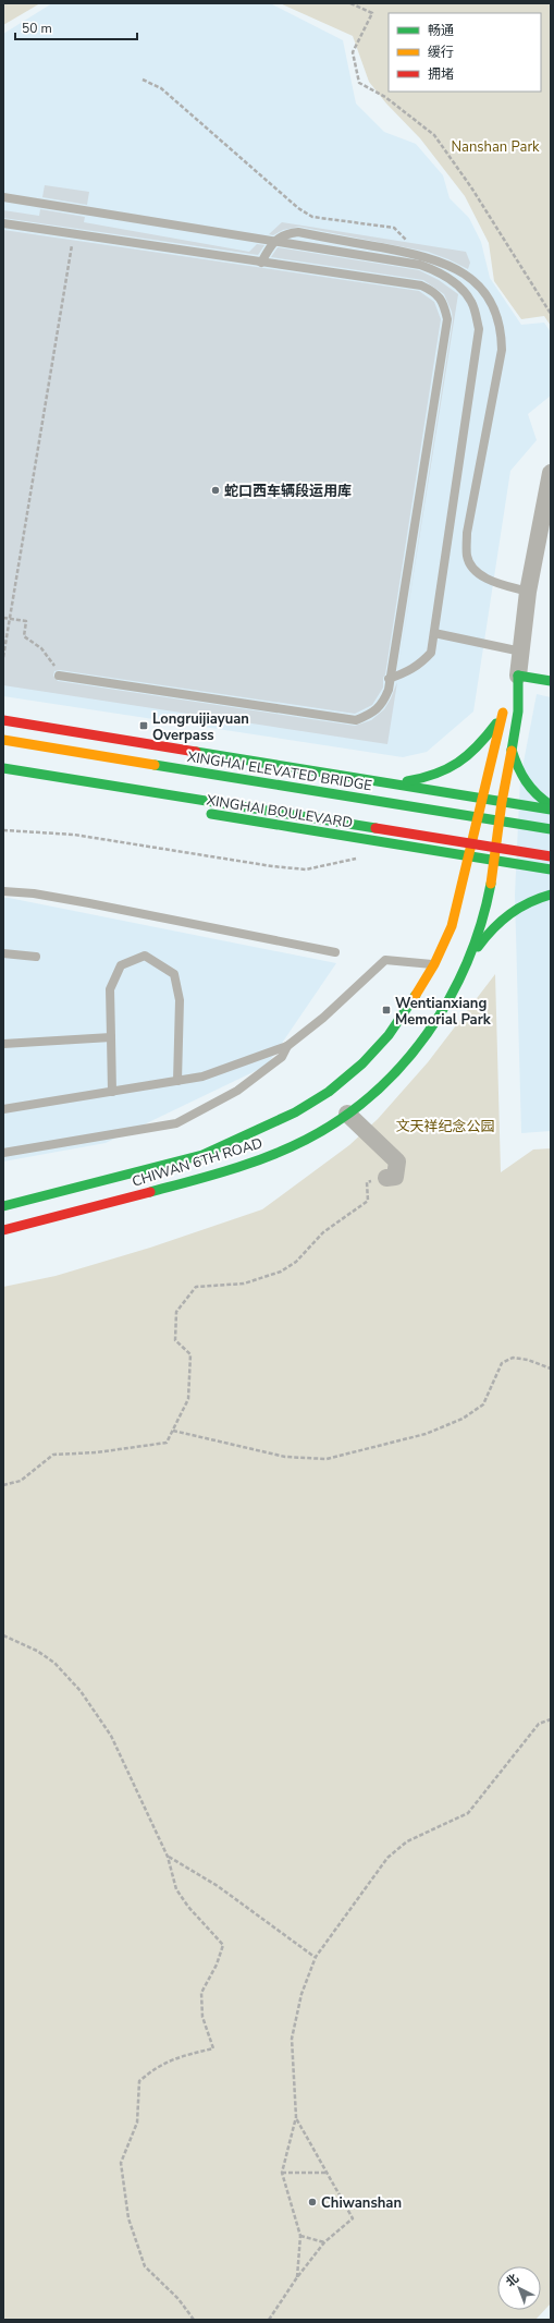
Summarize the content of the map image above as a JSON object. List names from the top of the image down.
{
  "streets": {
    "street": ["XINGHAI ELEVATED BRIDGE", "XINGHAI BOULEVARD", "CHIWAN 6TH ROAD"]
  },
  "crossings": [
    ["XINGHAI BOULEVARD", "CHIWAN 6TH ROAD"]
  ],
  "parks": ["Nanshan Park", "文天祥纪念公园"],
  "places": {
    "other": ["蛇口西车辆段运用库", "Chiwanshan"],
    "transit": ["Longruijiayuan Overpass", "Wentianxiang Memorial Park"]
  },
  "legend": ["畅通", "缓行", "拥堵"],
  "scale_bar": "50 m",
  "north": "top left"
}
